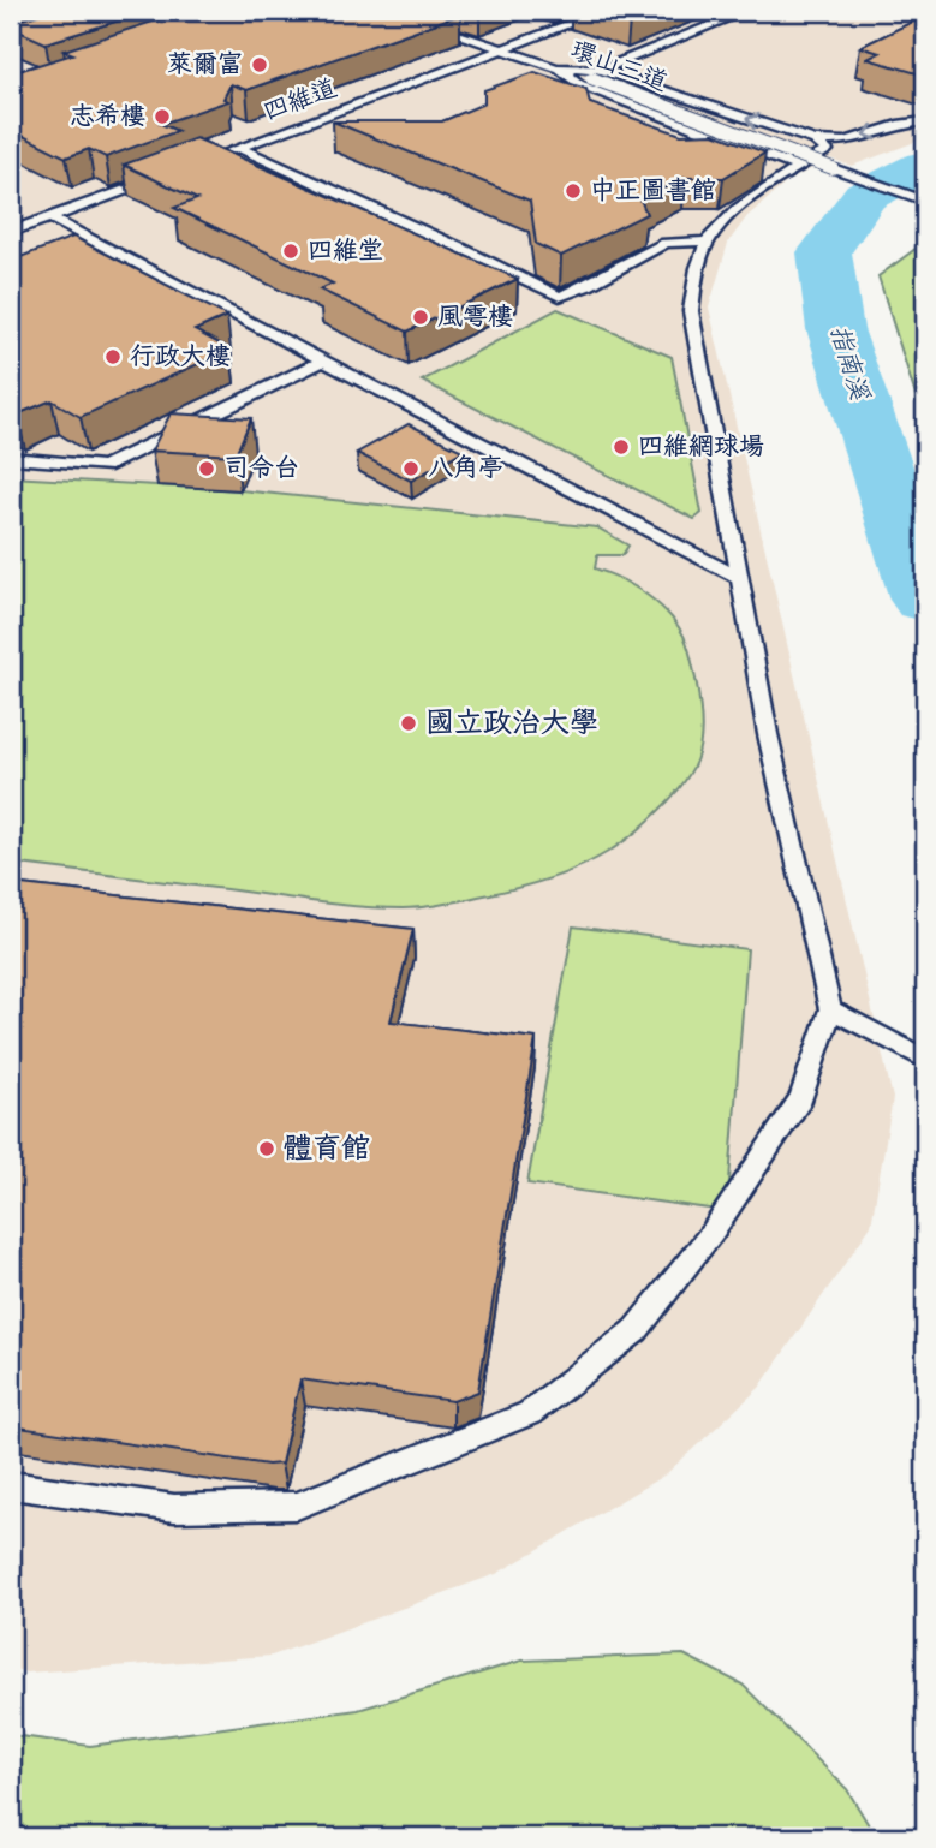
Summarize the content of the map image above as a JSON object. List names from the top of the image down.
{
  "streets": {
    "lane": ["環山三道", "四維道"]
  },
  "crossings": [
    ["環山三道", "四維道"]
  ],
  "water": ["指南溪"],
  "places": [
    "萊爾富",
    "志希樓",
    "中正圖書館",
    "四維堂",
    "風雩樓",
    "行政大樓",
    "四維網球場",
    "司令台",
    "八角亭",
    "國立政治大學",
    "體育館"
  ]
}
